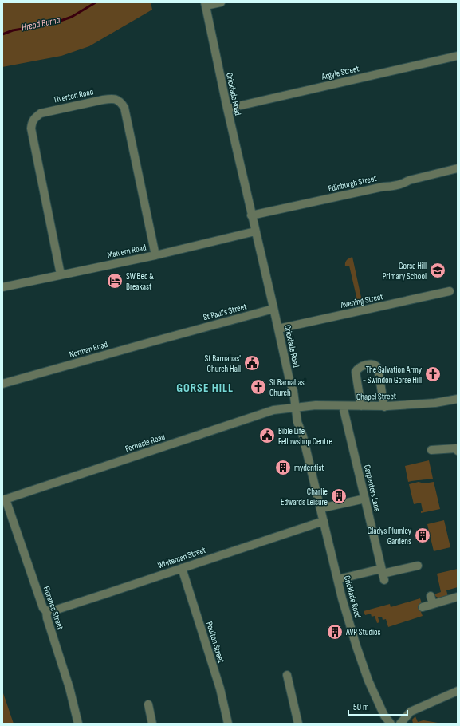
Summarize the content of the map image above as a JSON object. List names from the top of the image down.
{
  "streets": {
    "street": [
      "Argyle Street",
      "Cricklade Road",
      "Tiverton Road",
      "Edinburgh Street",
      "Malvern Road",
      "Avening Street",
      "St Paul's Street",
      "Norman Road",
      "Chapel Street",
      "Ferndale Road",
      "Carpenters Lane",
      "Whiteman Street",
      "Florence Street",
      "Poulton Street"
    ]
  },
  "crossings": [
    ["Argyle Street", "Cricklade Road"],
    ["Cricklade Road", "Edinburgh Street"],
    ["Cricklade Road", "Malvern Road"],
    ["Cricklade Road", "Avening Street"],
    ["Cricklade Road", "St Paul's Street"],
    ["Cricklade Road", "Chapel Street"],
    ["Cricklade Road", "Ferndale Road"],
    ["Cricklade Road", "Whiteman Street"],
    ["Tiverton Road", "Malvern Road"],
    ["St Paul's Street", "Norman Road"],
    ["Chapel Street", "Ferndale Road"],
    ["Chapel Street", "Carpenters Lane"],
    ["Ferndale Road", "Florence Street"],
    ["Whiteman Street", "Florence Street"],
    ["Whiteman Street", "Poulton Street"]
  ],
  "districts": ["GORSE HILL"],
  "water": ["Hreod Burna"],
  "places": {
    "school or university": ["Gorse Hill Primary School"],
    "hotel": ["SW Bed & Breakast"],
    "public building": ["St Barnabas' Church Hall", "Bible Life Fellowshop Centre"],
    "church": ["The Salvation Army - Swindon Gorse Hill", "St Barnabas' Church"],
    "building": [
      "mydentist",
      "Charlie Edwards Leisure",
      "Gladys Plumley Gardens",
      "AVP Studios"
    ]
  },
  "scale_bar": "50 m"
}
